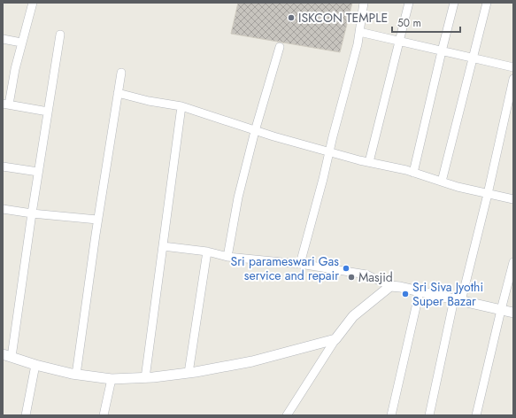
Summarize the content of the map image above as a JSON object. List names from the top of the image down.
{
  "places": [
    "ISKCON TEMPLE",
    "Sri parameswari Gas service and repair",
    "Masjid",
    "Sri Siva Jyothi Super Bazar"
  ],
  "scale_bar": "50 m"
}
